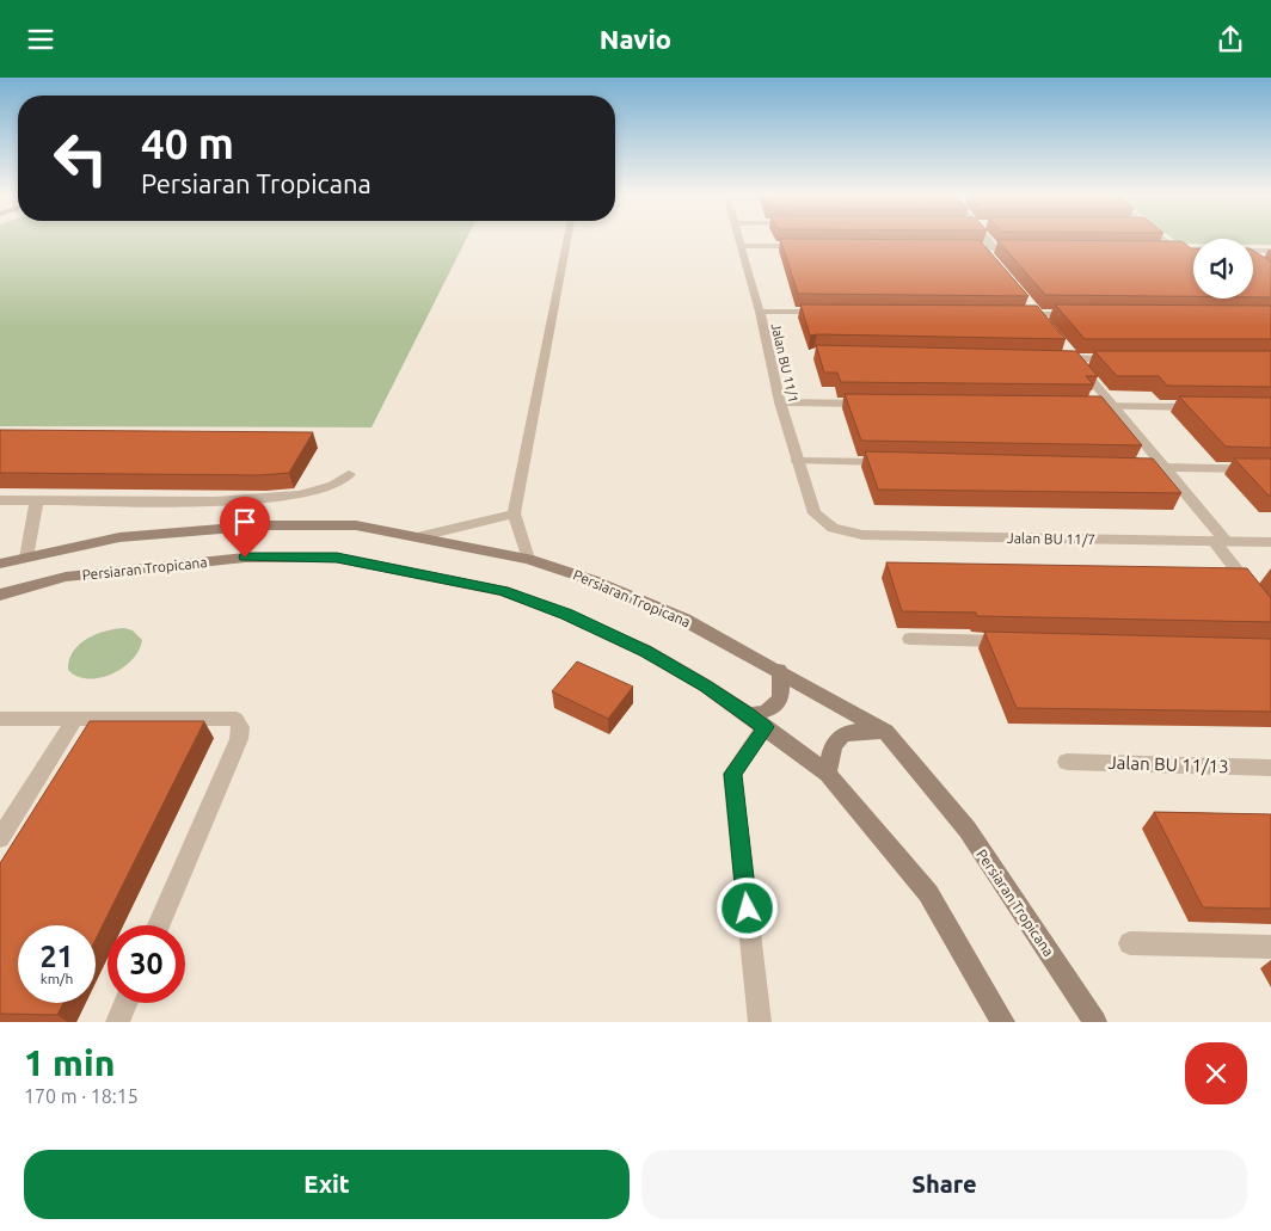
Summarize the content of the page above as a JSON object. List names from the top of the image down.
{
  "streets": {
    "main road": ["Persiaran Tropicana"],
    "street": ["Jalan BU 11/1", "Jalan BU 11/7", "Jalan BU 11/13"]
  },
  "crossings": [
    ["Jalan BU 11/1", "Jalan BU 11/7"]
  ],
  "page": {
    "header": "Navio",
    "turn": ["40 m", "Persiaran Tropicana"],
    "speed": "21 km/h",
    "limit": "30",
    "heading": ["1 min", "170 m · 18:15"],
    "buttons": ["Exit", "Share"]
  }
}
